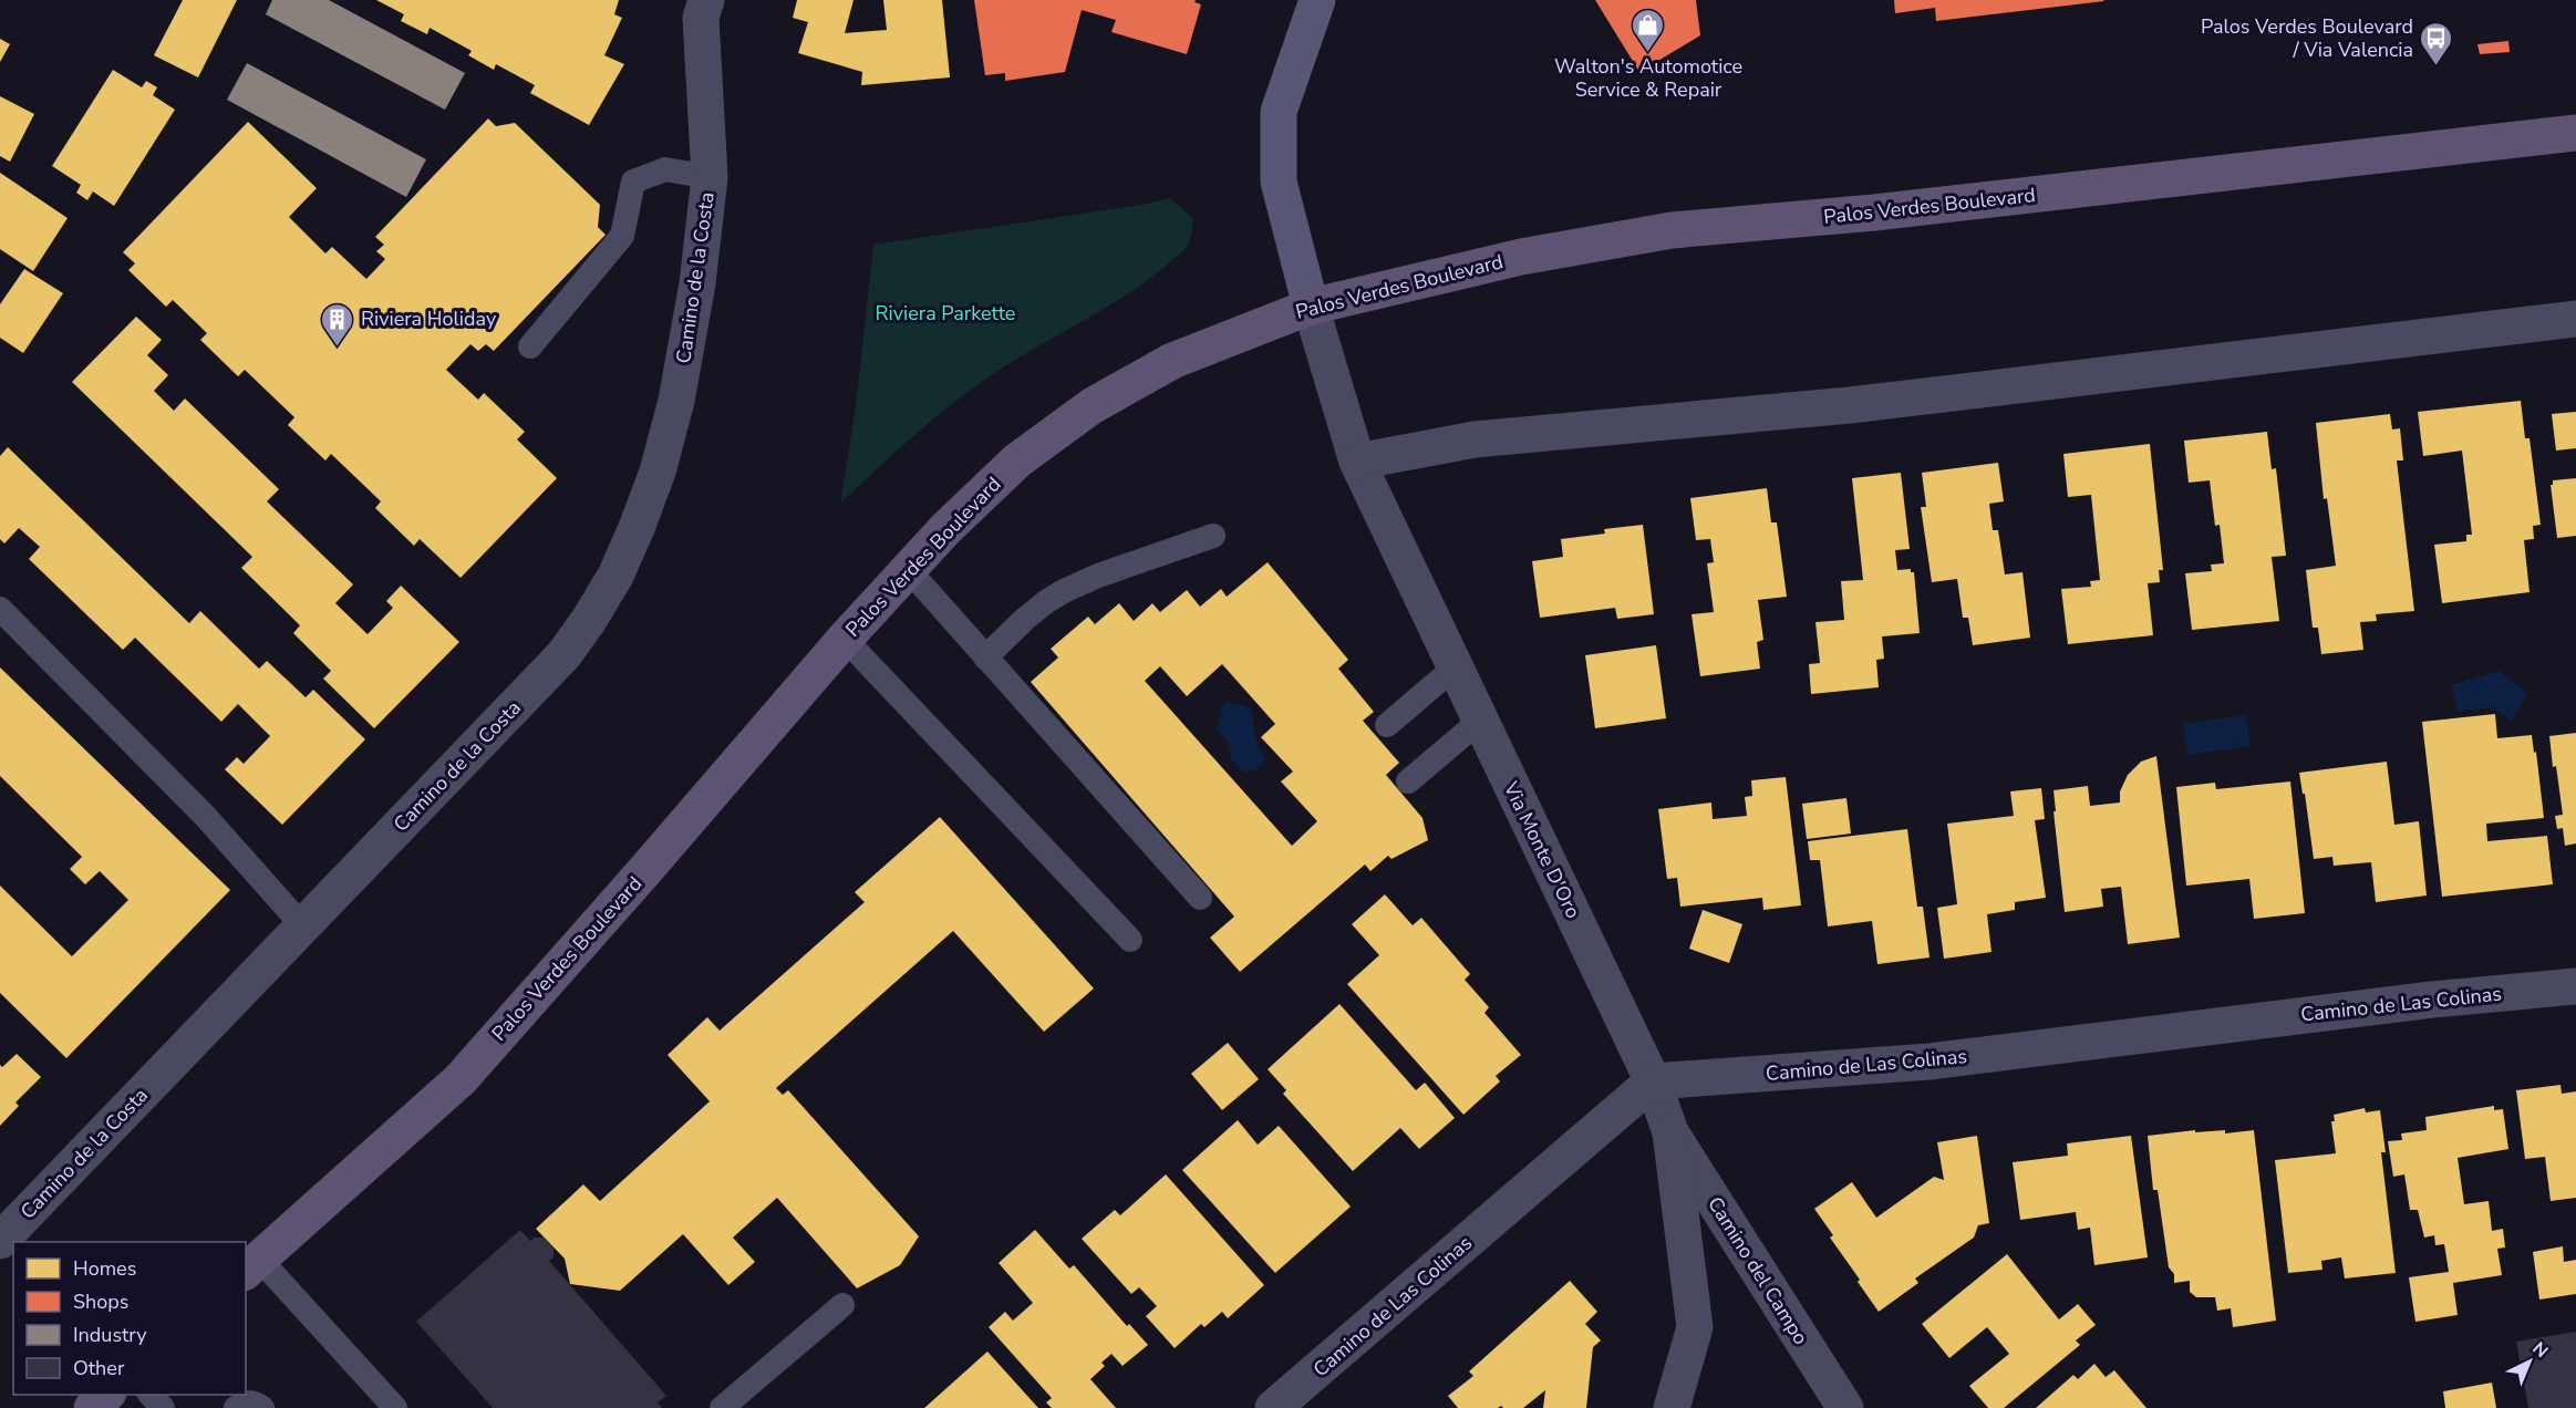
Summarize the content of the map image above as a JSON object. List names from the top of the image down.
{
  "streets": {
    "main road": ["Palos Verdes Boulevard"],
    "street": [
      "Camino de la Costa",
      "Via Monte D'Oro",
      "Camino de Las Colinas",
      "Camino del Campo"
    ]
  },
  "crossings": [
    ["Palos Verdes Boulevard", "Via Monte D'Oro"],
    ["Via Monte D'Oro", "Camino de Las Colinas"],
    ["Via Monte D'Oro", "Camino del Campo"]
  ],
  "parks": ["Riviera Parkette"],
  "places": {
    "shop": ["Walton's Automotice Service & Repair"],
    "bus stop": ["Palos Verdes Boulevard / Via Valencia"],
    "building": ["Riviera Holiday"]
  },
  "legend": [
    "Homes",
    "Shops",
    "Industry",
    "Other"
  ],
  "north": "top right"
}
